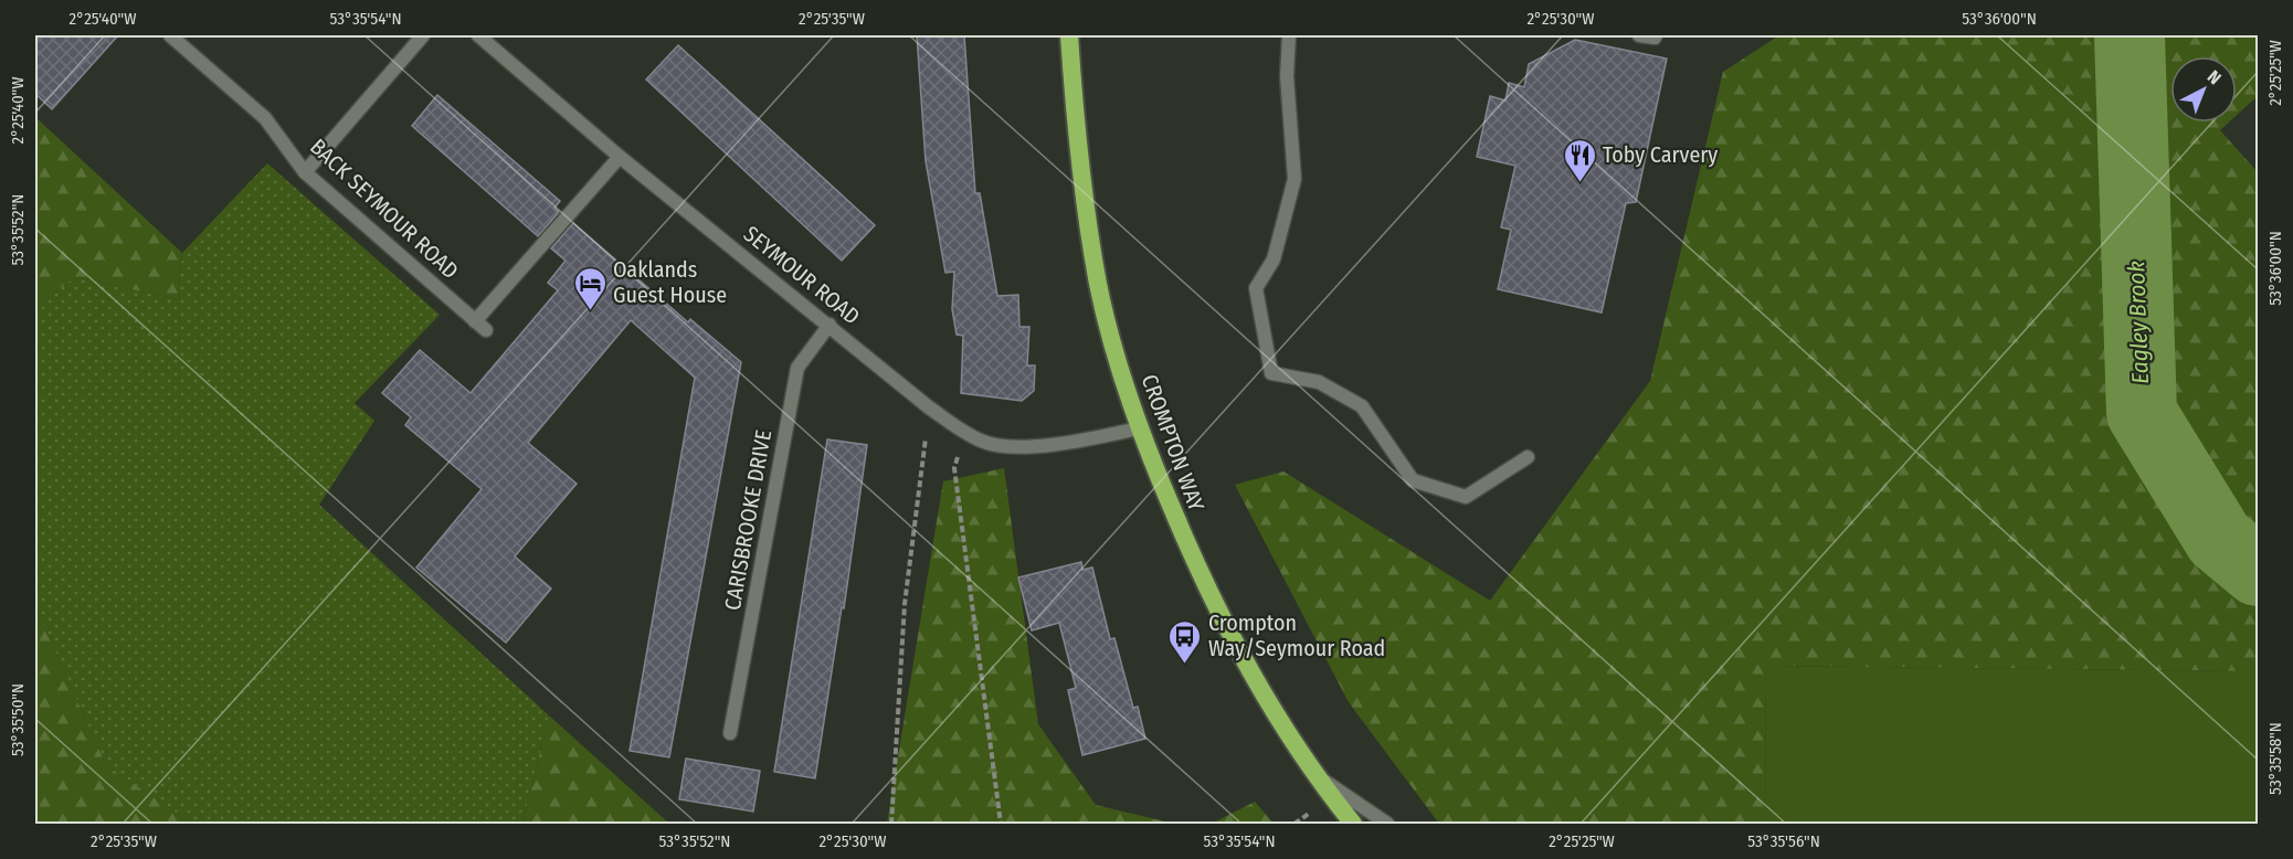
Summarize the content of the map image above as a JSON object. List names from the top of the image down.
{
  "streets": {
    "highway": ["CROMPTON WAY"],
    "street": ["BACK SEYMOUR ROAD", "SEYMOUR ROAD", "CARISBROOKE DRIVE"]
  },
  "crossings": [
    ["BACK SEYMOUR ROAD", "SEYMOUR ROAD"],
    ["SEYMOUR ROAD", "CROMPTON WAY"],
    ["SEYMOUR ROAD", "CARISBROOKE DRIVE"]
  ],
  "water": ["Eagley Brook"],
  "places": {
    "restaurant": ["Toby Carvery"],
    "hotel": ["Oaklands Guest House"],
    "bus stop": ["Crompton Way/Seymour Road"]
  },
  "north": "top right",
  "coordinates": [
    "2°25'40\"W",
    "53°35'54\"N",
    "2°25'35\"W",
    "2°25'30\"W",
    "53°36'00\"N",
    "2°25'25\"W",
    "53°35'52\"N",
    "53°35'50\"N",
    "53°35'58\"N",
    "53°35'56\"N"
  ]
}
